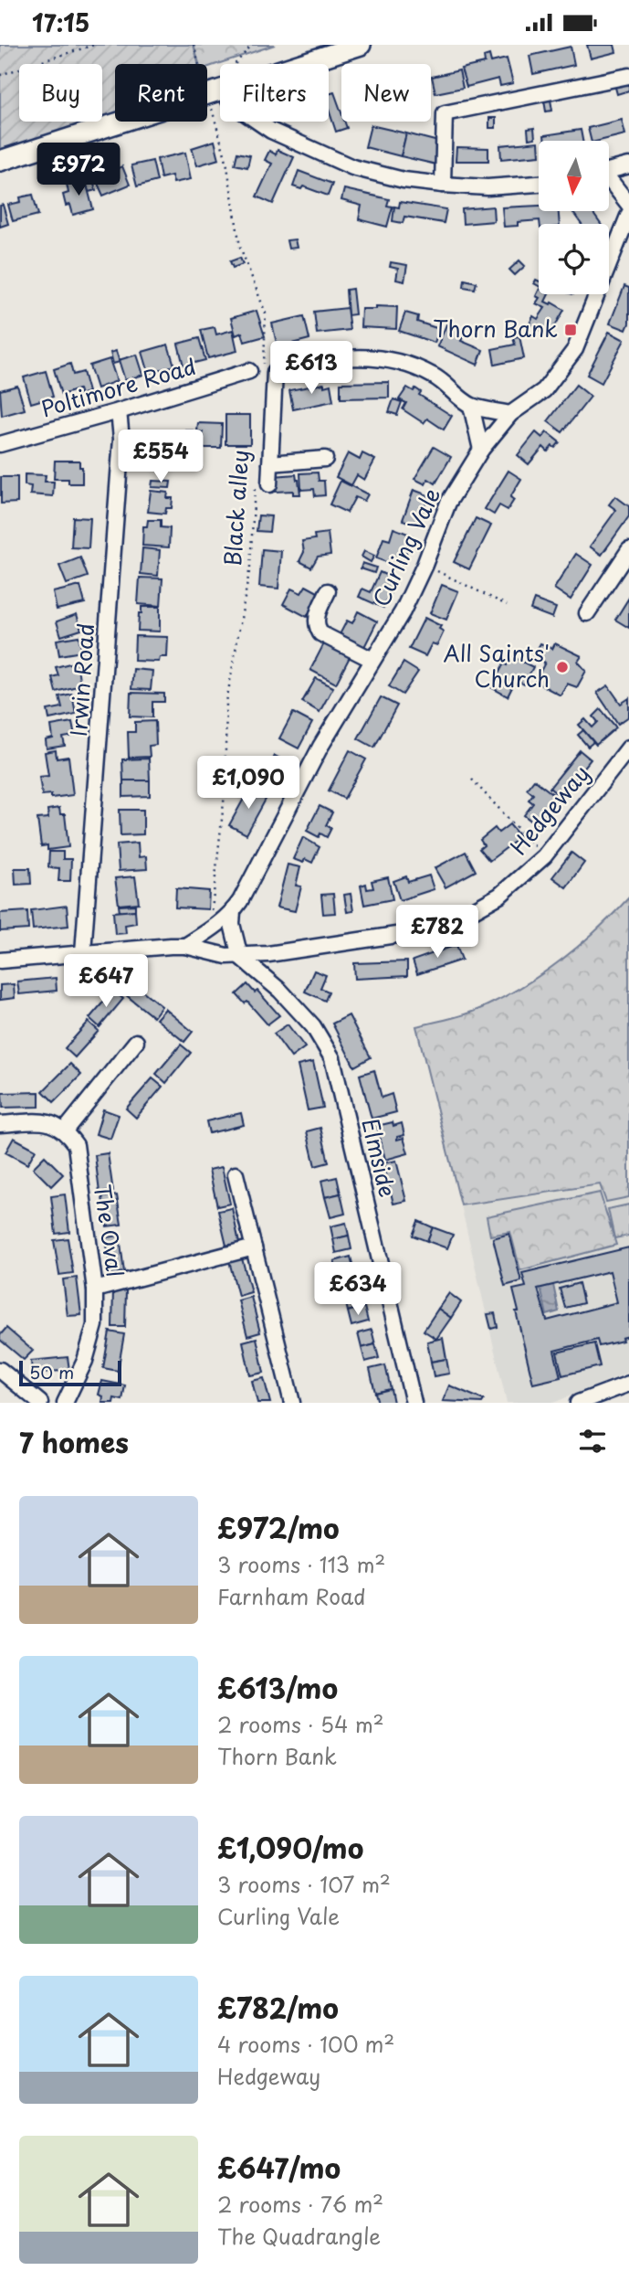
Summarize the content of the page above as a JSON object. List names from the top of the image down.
{
  "streets": {
    "street": [
      "Poltimore Road",
      "Curling Vale",
      "Irwin Road",
      "Hedgeway",
      "Elmside",
      "The Oval"
    ],
    "path": ["Black alley"]
  },
  "crossings": [
    ["Poltimore Road", "Irwin Road"],
    ["Black alley", "Curling Vale"],
    ["Curling Vale", "Hedgeway"],
    ["Hedgeway", "Elmside"]
  ],
  "places": {
    "transit": ["Thorn Bank"],
    "other": ["All Saints' Church"]
  },
  "scale_bar": "50 m",
  "north": "bottom",
  "page": {
    "status": "17:15",
    "chip": [
      "Buy",
      "Rent",
      "Filters",
      "New"
    ],
    "price": [
      "£972",
      "£613",
      "£554",
      "£1,090",
      "£782",
      "£647",
      "£634"
    ],
    "scale": "50 m",
    "heading": "7 homes",
    "list": [
      {
        "name": "£972/mo",
        "note": "3 rooms · 113 m² · Farnham Road"
      },
      {
        "name": "£613/mo",
        "note": "2 rooms · 54 m² · Thorn Bank"
      },
      {
        "name": "£1,090/mo",
        "note": "3 rooms · 107 m² · Curling Vale"
      },
      {
        "name": "£782/mo",
        "note": "4 rooms · 100 m² · Hedgeway"
      },
      {
        "name": "£647/mo",
        "note": "2 rooms · 76 m² · The Quadrangle"
      }
    ]
  }
}
